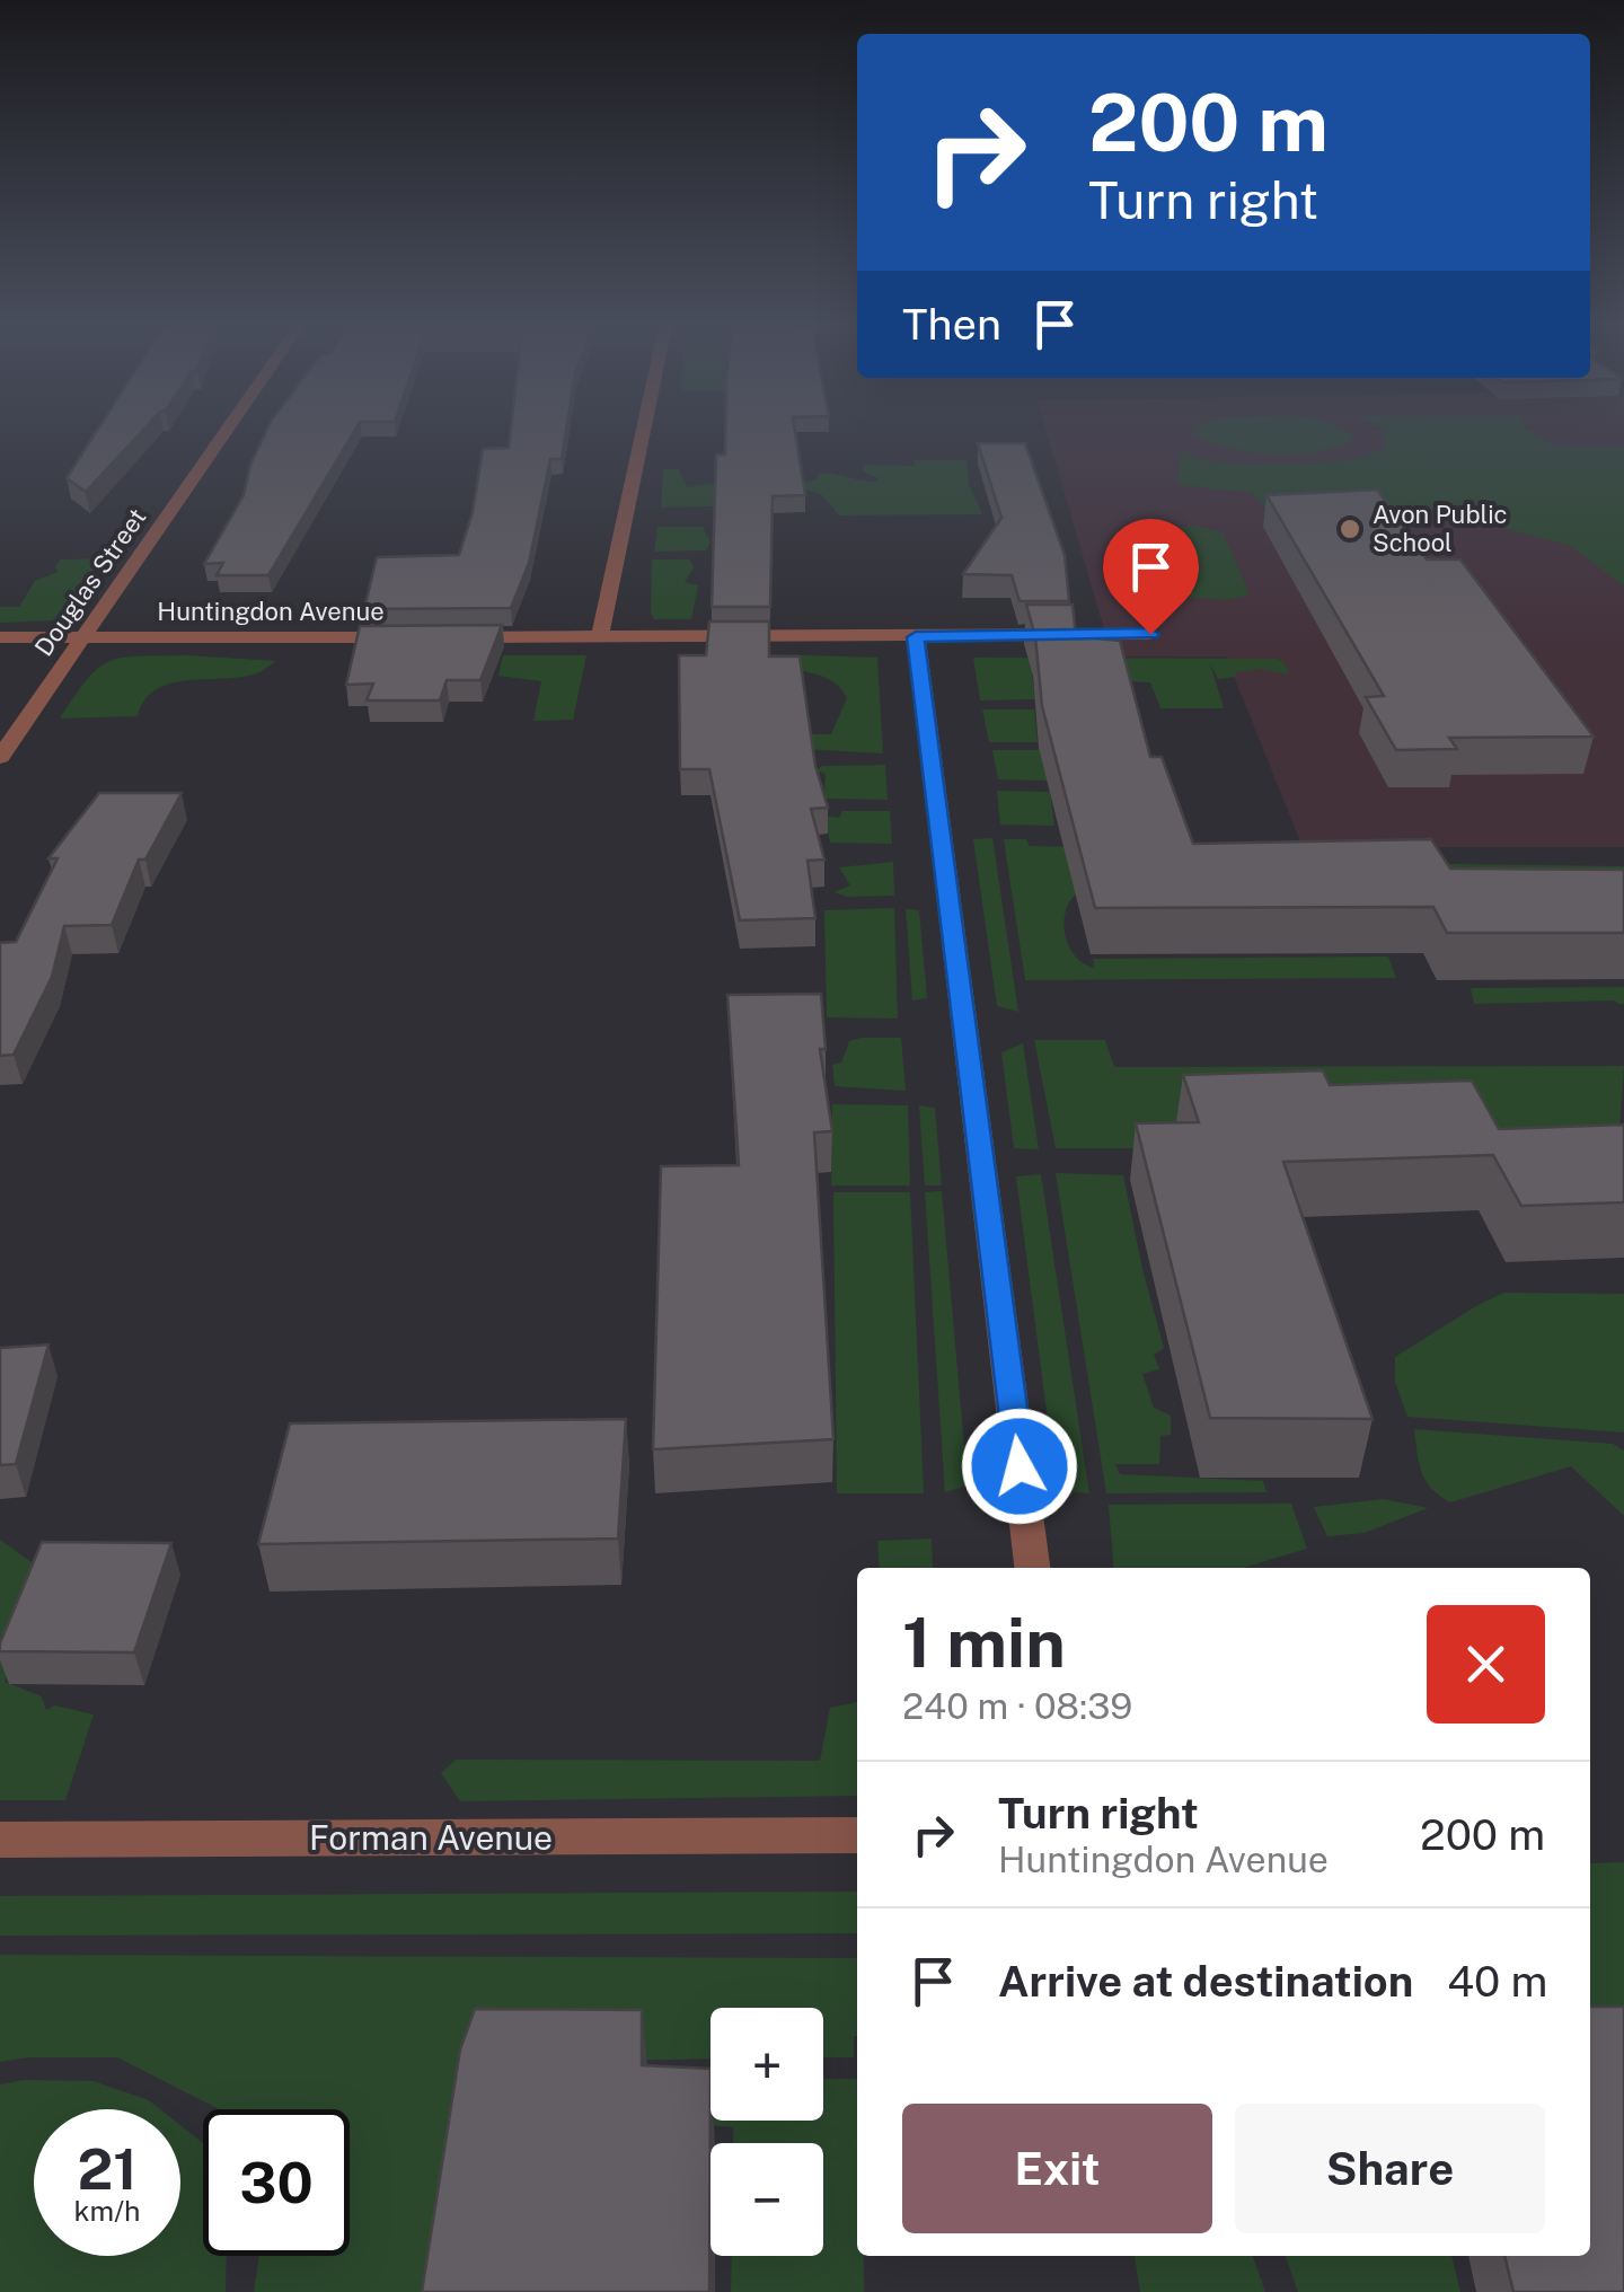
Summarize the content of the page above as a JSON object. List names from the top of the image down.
{
  "streets": {
    "street": ["Douglas Street", "Huntingdon Avenue", "Forman Avenue"]
  },
  "crossings": [
    ["Douglas Street", "Huntingdon Avenue"]
  ],
  "places": ["Avon Public School"],
  "page": {
    "turn": ["200 m", "Turn right"],
    "then": "Then",
    "heading": ["1 min", "240 m · 08:39"],
    "list": [
      {
        "name": "Turn right",
        "note": "Huntingdon Avenue",
        "value": "200 m"
      },
      {
        "name": "Arrive at destination",
        "value": "40 m"
      }
    ],
    "map_buttons": ["+", "−"],
    "buttons": ["Exit", "Share"],
    "speed": "21 km/h",
    "limit": "30"
  }
}
